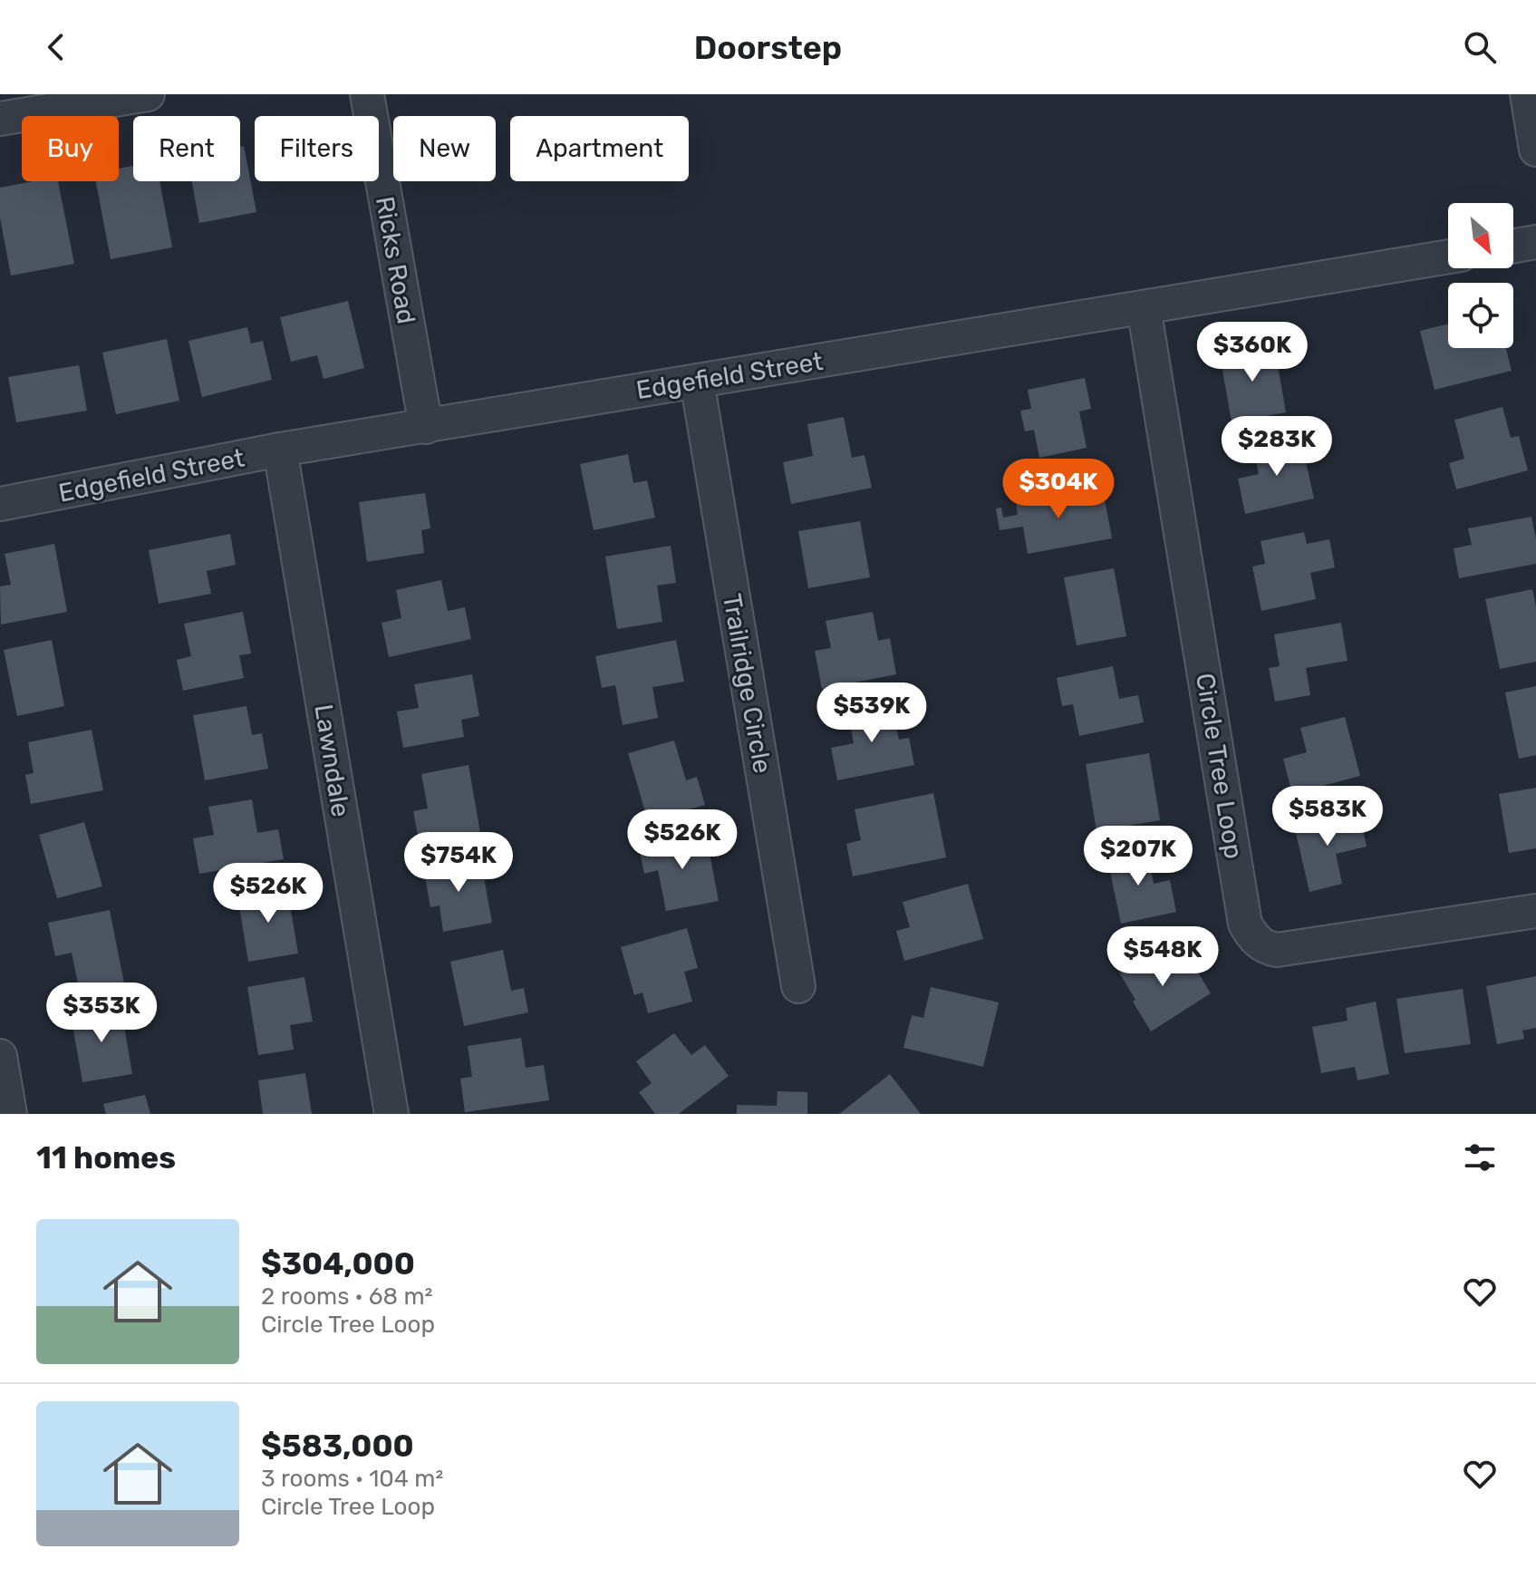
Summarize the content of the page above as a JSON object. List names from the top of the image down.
{
  "streets": {
    "street": [
      "Ricks Road",
      "Edgefield Street",
      "Trailridge Circle",
      "Lawndale",
      "Circle Tree Loop"
    ]
  },
  "crossings": [
    ["Ricks Road", "Edgefield Street"],
    ["Edgefield Street", "Trailridge Circle"],
    ["Edgefield Street", "Lawndale"],
    ["Edgefield Street", "Circle Tree Loop"]
  ],
  "north": "bottom right",
  "page": {
    "header": "Doorstep",
    "chip": [
      "Buy",
      "Rent",
      "Filters",
      "New",
      "Apartment"
    ],
    "price": [
      "$360K",
      "$283K",
      "$304K",
      "$539K",
      "$583K",
      "$526K",
      "$207K",
      "$754K",
      "$526K",
      "$548K",
      "$353K"
    ],
    "heading": "11 homes",
    "list": [
      {
        "name": "$304,000",
        "note": "2 rooms · 68 m² · Circle Tree Loop"
      },
      {
        "name": "$583,000",
        "note": "3 rooms · 104 m² · Circle Tree Loop"
      }
    ]
  }
}
